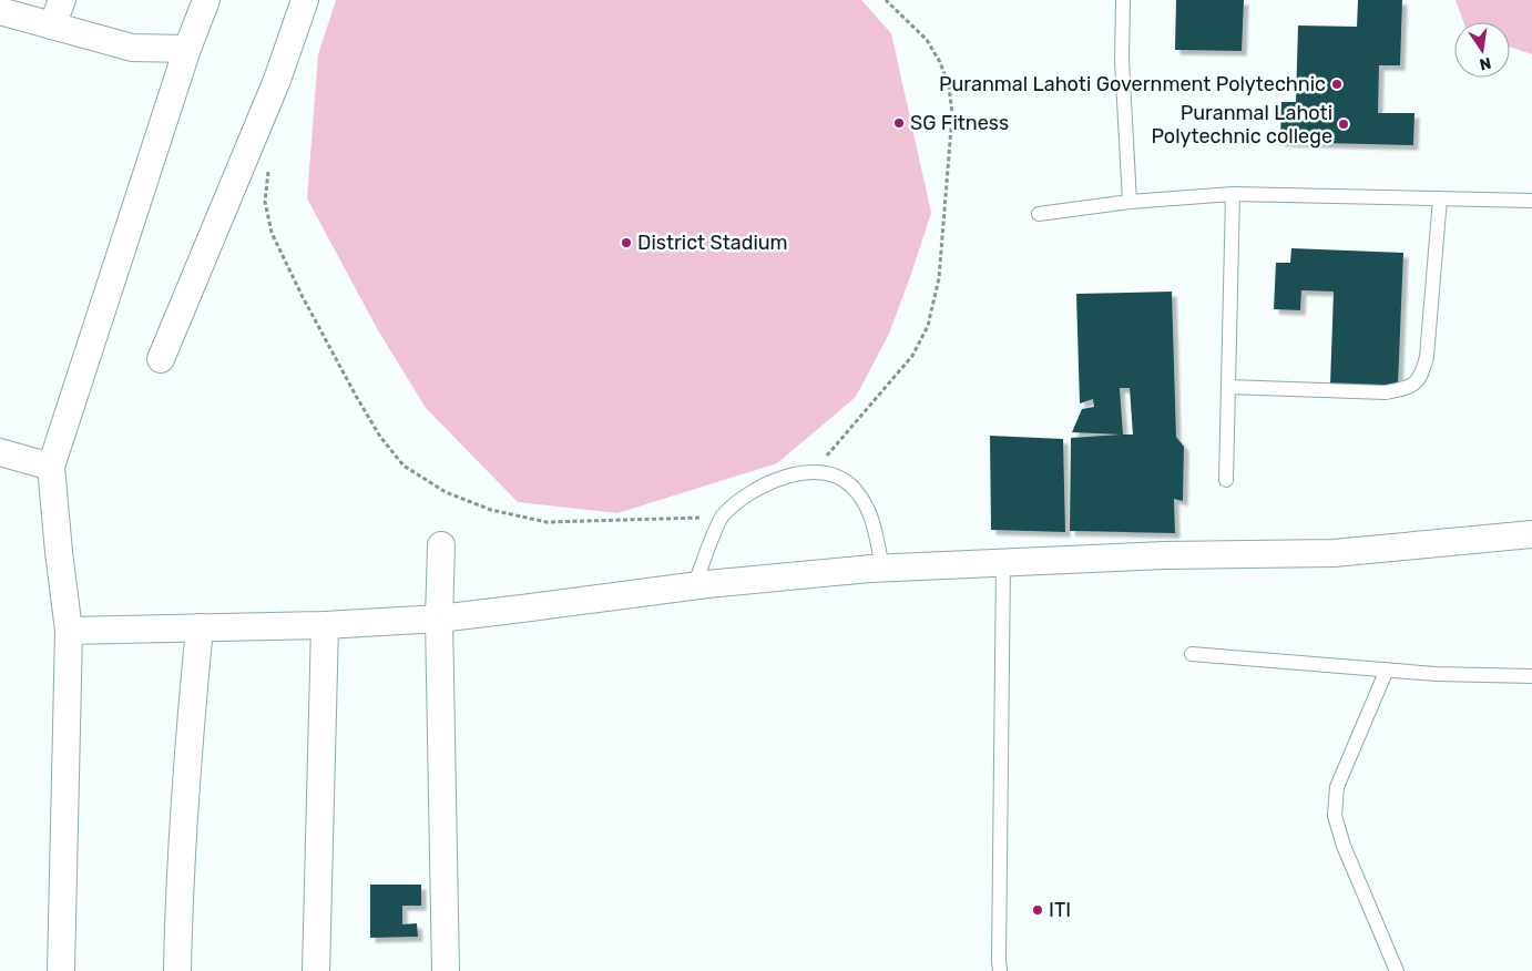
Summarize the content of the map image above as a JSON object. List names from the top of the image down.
{
  "places": [
    "Puranmal Lahoti Government Polytechnic",
    "SG Fitness",
    "Puranmal Lahoti Polytechnic college",
    "District Stadium",
    "ITI"
  ],
  "north": "bottom"
}
